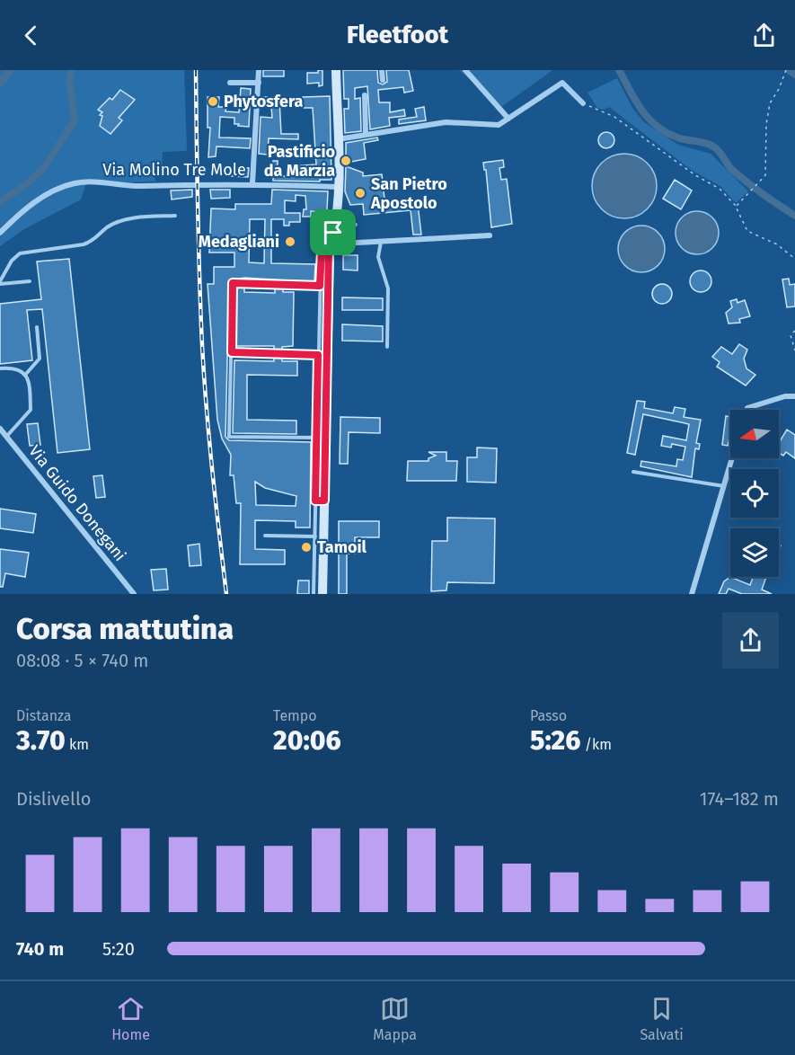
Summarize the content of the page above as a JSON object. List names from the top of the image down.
{
  "streets": {
    "street": ["Via Molino Tre Mole", "Via Guido Donegani"]
  },
  "places": [
    "Phytosfera",
    "Pastificio da Marzia",
    "San Pietro Apostolo",
    "Medagliani",
    "Tamoil"
  ],
  "north": "left",
  "page": {
    "header": "Fleetfoot",
    "heading": ["Corsa mattutina", "08:08 · 5 × 740 m"],
    "stats": [
      ["Distanza", "3.70 km"],
      ["Tempo", "20:06"],
      ["Passo", "5:26 /km"]
    ],
    "chart": ["Dislivello", "174–182 m"],
    "list": [
      {
        "name": "740 m",
        "note": "5:20"
      }
    ],
    "tabs": ["Home", "Mappa", "Salvati"]
  }
}
